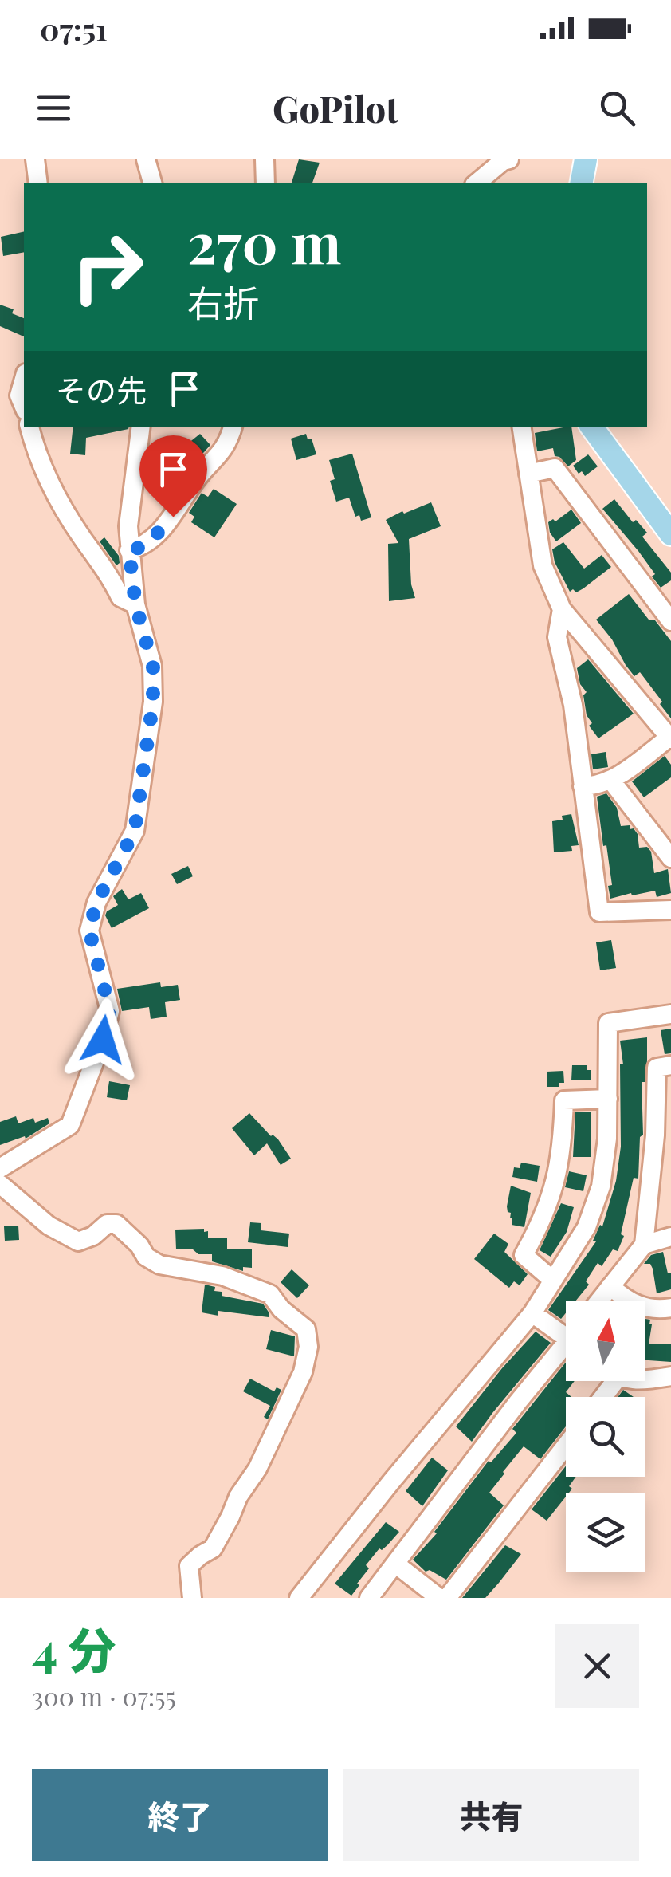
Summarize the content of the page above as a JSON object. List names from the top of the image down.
{
  "north": "top",
  "page": {
    "status": "07:51",
    "header": "GoPilot",
    "turn": ["270 m", "右折"],
    "then": "その先",
    "heading": ["4 分", "300 m · 07:55"],
    "buttons": ["終了", "共有"]
  }
}
